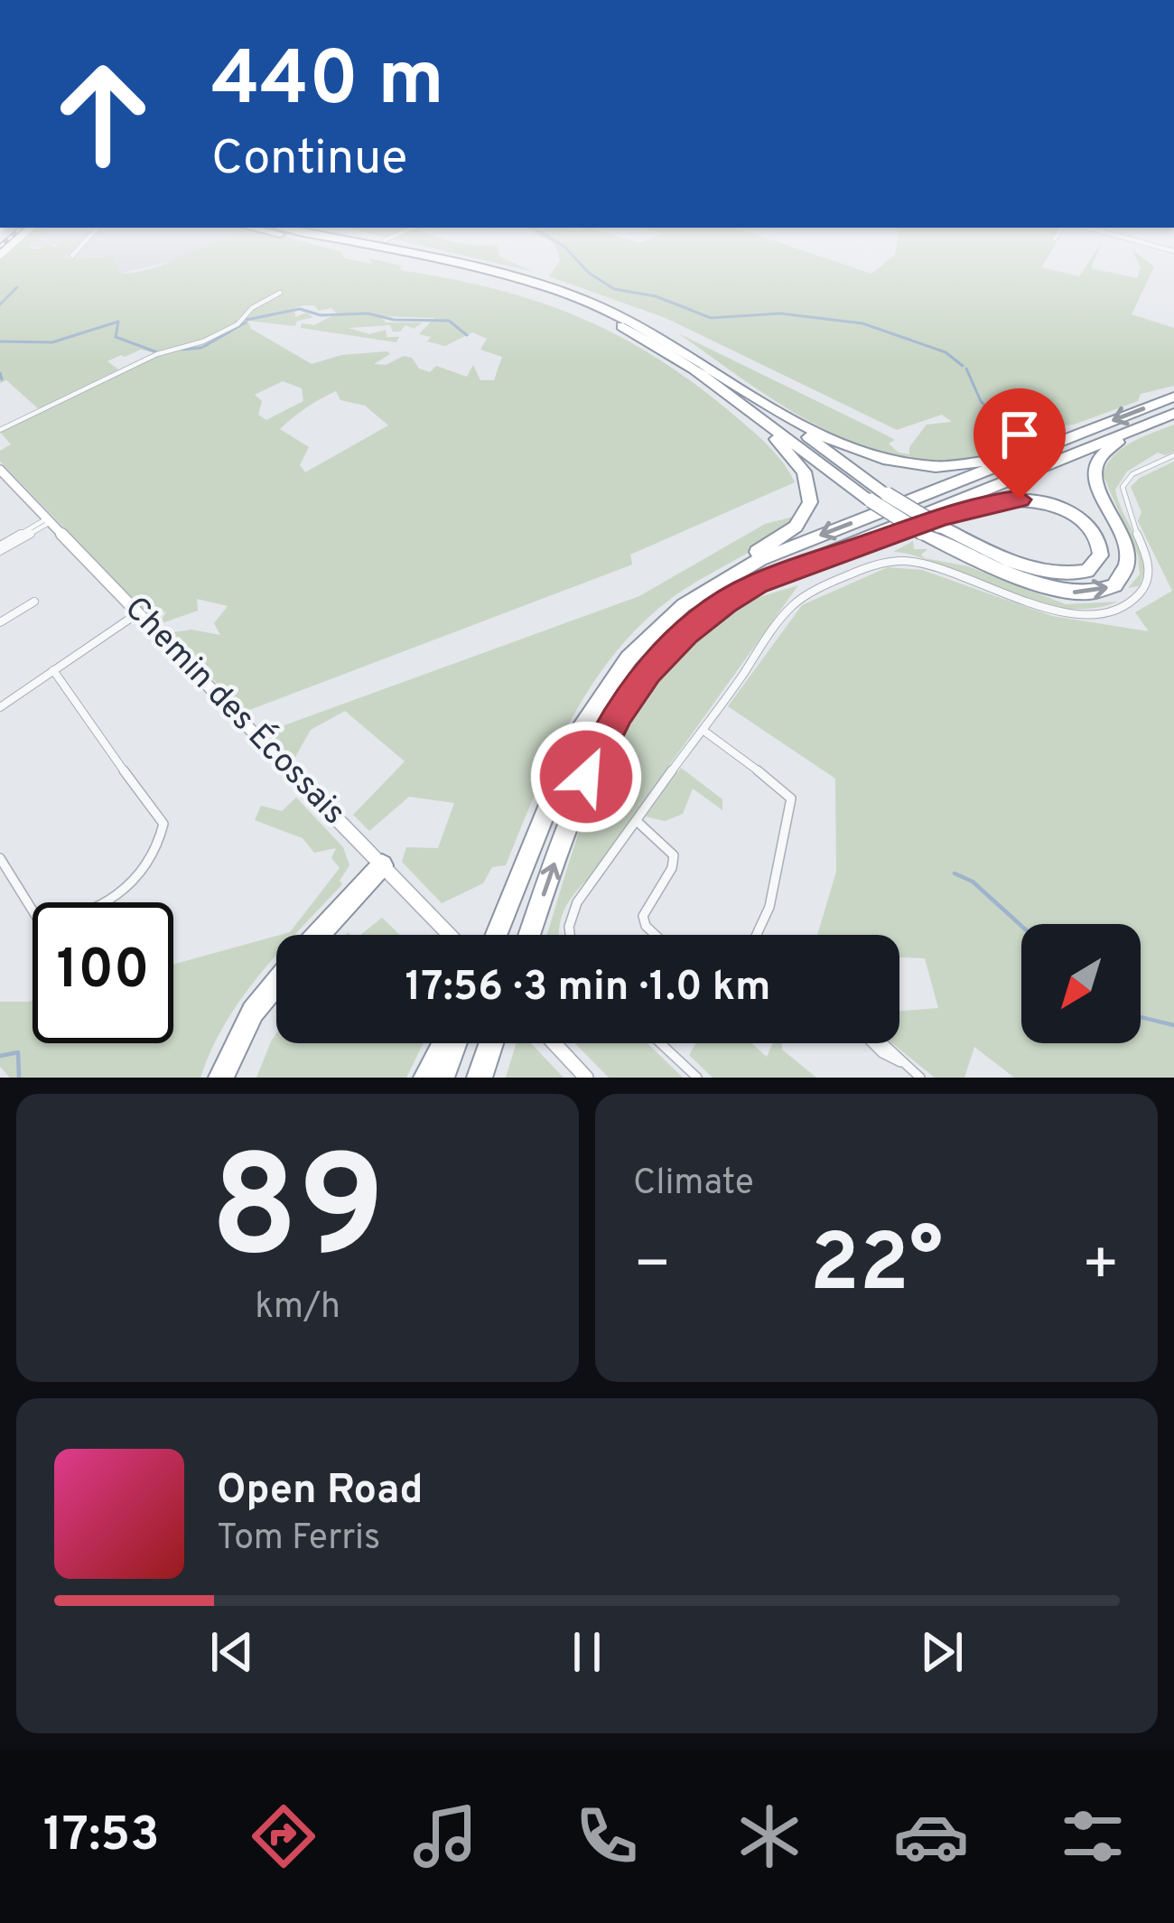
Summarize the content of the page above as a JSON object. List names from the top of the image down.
{
  "streets": {
    "main road": ["Chemin des Écossais"]
  },
  "north": "bottom left",
  "page": {
    "turn": ["440 m", "Continue"],
    "limit": "100",
    "trip": "17:56 · 3 min · 1.0 km",
    "tile": [
      ["89", "km/h"],
      "Climate"
    ],
    "heat": ["−", "22°", "+"],
    "song": ["Open Road", "Tom Ferris"],
    "tabs": "17:53"
  }
}
